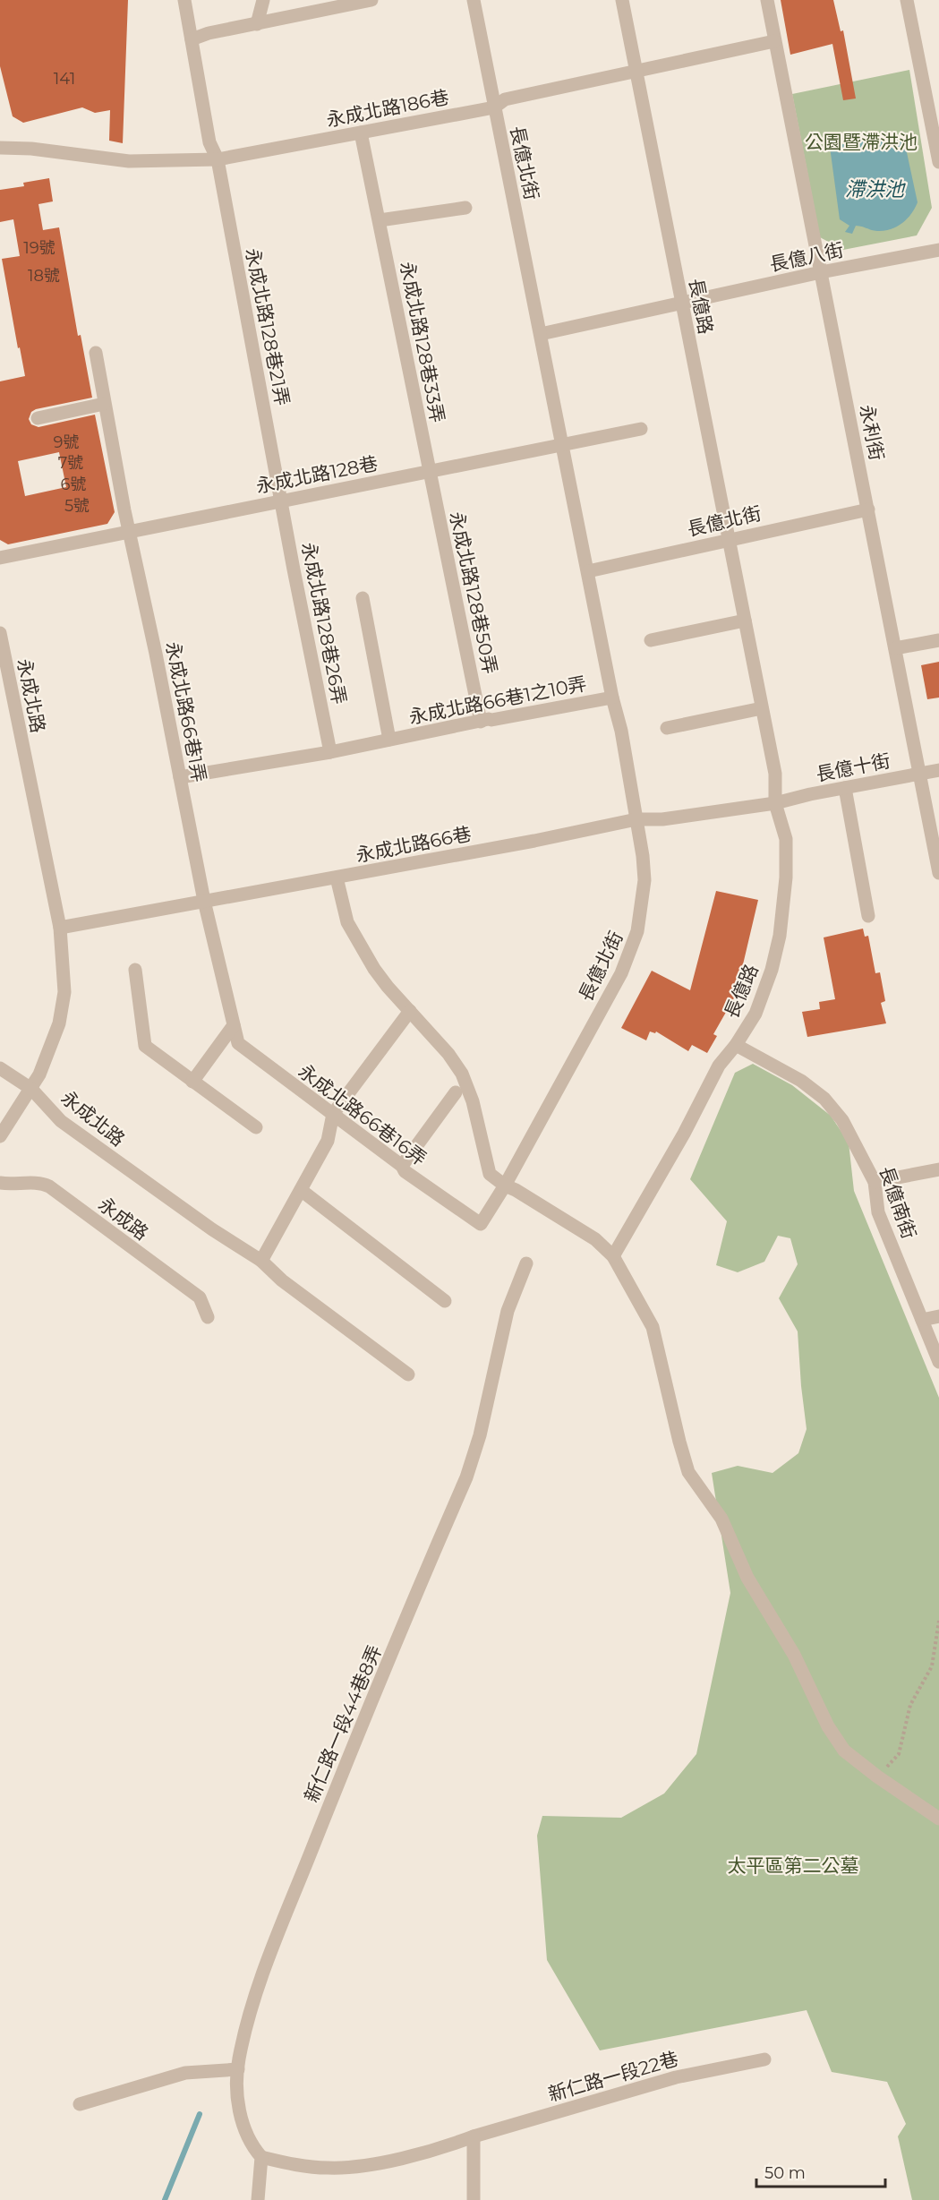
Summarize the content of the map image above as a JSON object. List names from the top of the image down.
{
  "streets": {
    "street": [
      "永成北路186巷",
      "長億北街",
      "長億八街",
      "長億路",
      "永成北路128巷21弄",
      "永成北路128巷33弄",
      "永利街",
      "永成北路128巷",
      "永成北路128巷50弄",
      "永成北路128巷26弄",
      "永成北路",
      "永成北路66巷1之10弄",
      "永成北路66巷1弄",
      "長億十街",
      "永成北路66巷",
      "永成北路66巷16弄",
      "長億南街",
      "永成路",
      "新仁路一段44巷8弄",
      "新仁路一段22巷"
    ]
  },
  "crossings": [
    ["永成北路186巷", "長億北街"],
    ["永成北路186巷", "長億路"],
    ["永成北路186巷", "永成北路128巷21弄"],
    ["永成北路186巷", "永成北路128巷33弄"],
    ["永成北路186巷", "永利街"],
    ["長億北街", "長億路"],
    ["長億北街", "永利街"],
    ["長億北街", "永成北路128巷"],
    ["長億北街", "永成北路66巷1之10弄"],
    ["長億北街", "永成北路66巷"],
    ["長億北街", "永成北路66巷16弄"],
    ["長億八街", "長億路"],
    ["長億八街", "永利街"],
    ["長億路", "長億十街"],
    ["長億路", "永成北路66巷"],
    ["長億路", "長億南街"],
    ["永成北路128巷21弄", "永成北路128巷"],
    ["永成北路128巷21弄", "永成北路128巷26弄"],
    ["永成北路128巷33弄", "永成北路128巷"],
    ["永成北路128巷33弄", "永成北路128巷50弄"],
    ["永利街", "長億十街"],
    ["永成北路128巷", "永成北路128巷50弄"],
    ["永成北路128巷", "永成北路128巷26弄"],
    ["永成北路128巷", "永成北路66巷1弄"],
    ["永成北路128巷50弄", "永成北路66巷1之10弄"],
    ["永成北路128巷26弄", "永成北路66巷1之10弄"],
    ["永成北路", "永成北路66巷"],
    ["永成北路66巷1之10弄", "永成北路66巷1弄"],
    ["永成北路66巷1弄", "永成北路66巷"],
    ["永成北路66巷1弄", "永成北路66巷16弄"],
    ["長億十街", "永成北路66巷"],
    ["永成北路66巷", "永成北路66巷16弄"],
    ["新仁路一段44巷8弄", "新仁路一段22巷"]
  ],
  "water": ["滯洪池"],
  "parks": ["公園暨滯洪池", "太平區第二公墓"],
  "house_numbers": [
    "141",
    "19號",
    "18號",
    "9號",
    "7號",
    "6號",
    "5號"
  ],
  "scale_bar": "50 m"
}
